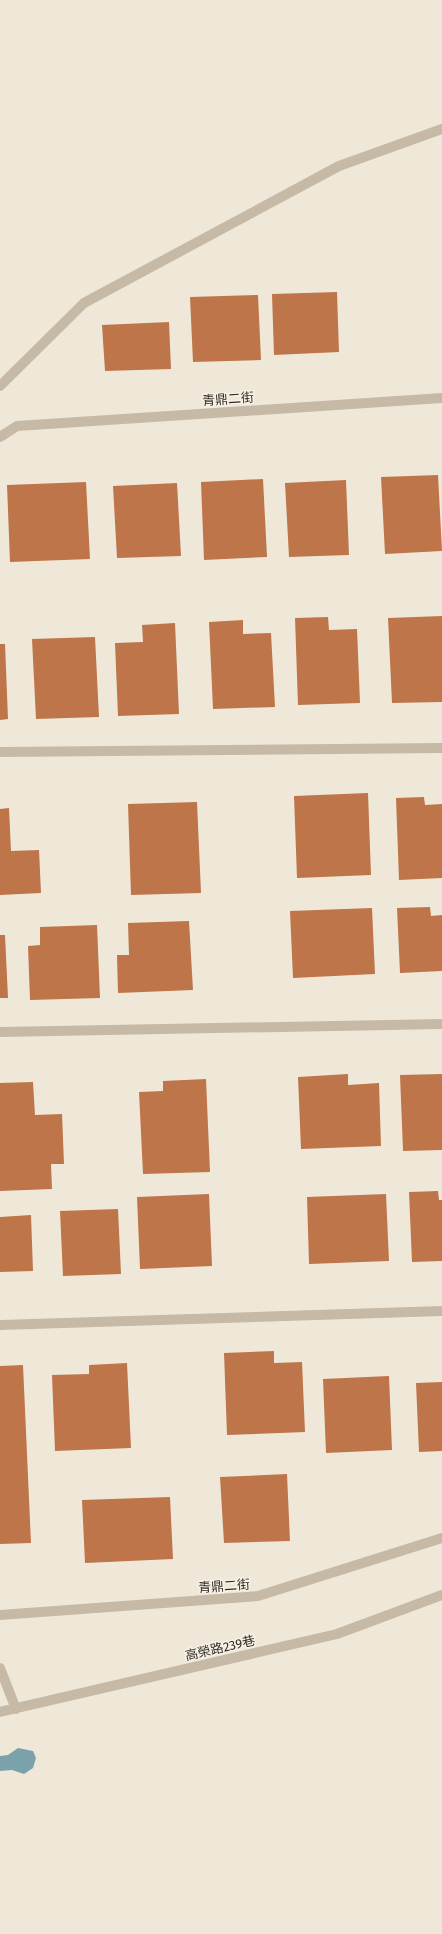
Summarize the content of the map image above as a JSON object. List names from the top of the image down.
{
  "streets": {
    "street": ["青鼎二街", "高榮路239巷"]
  }
}
